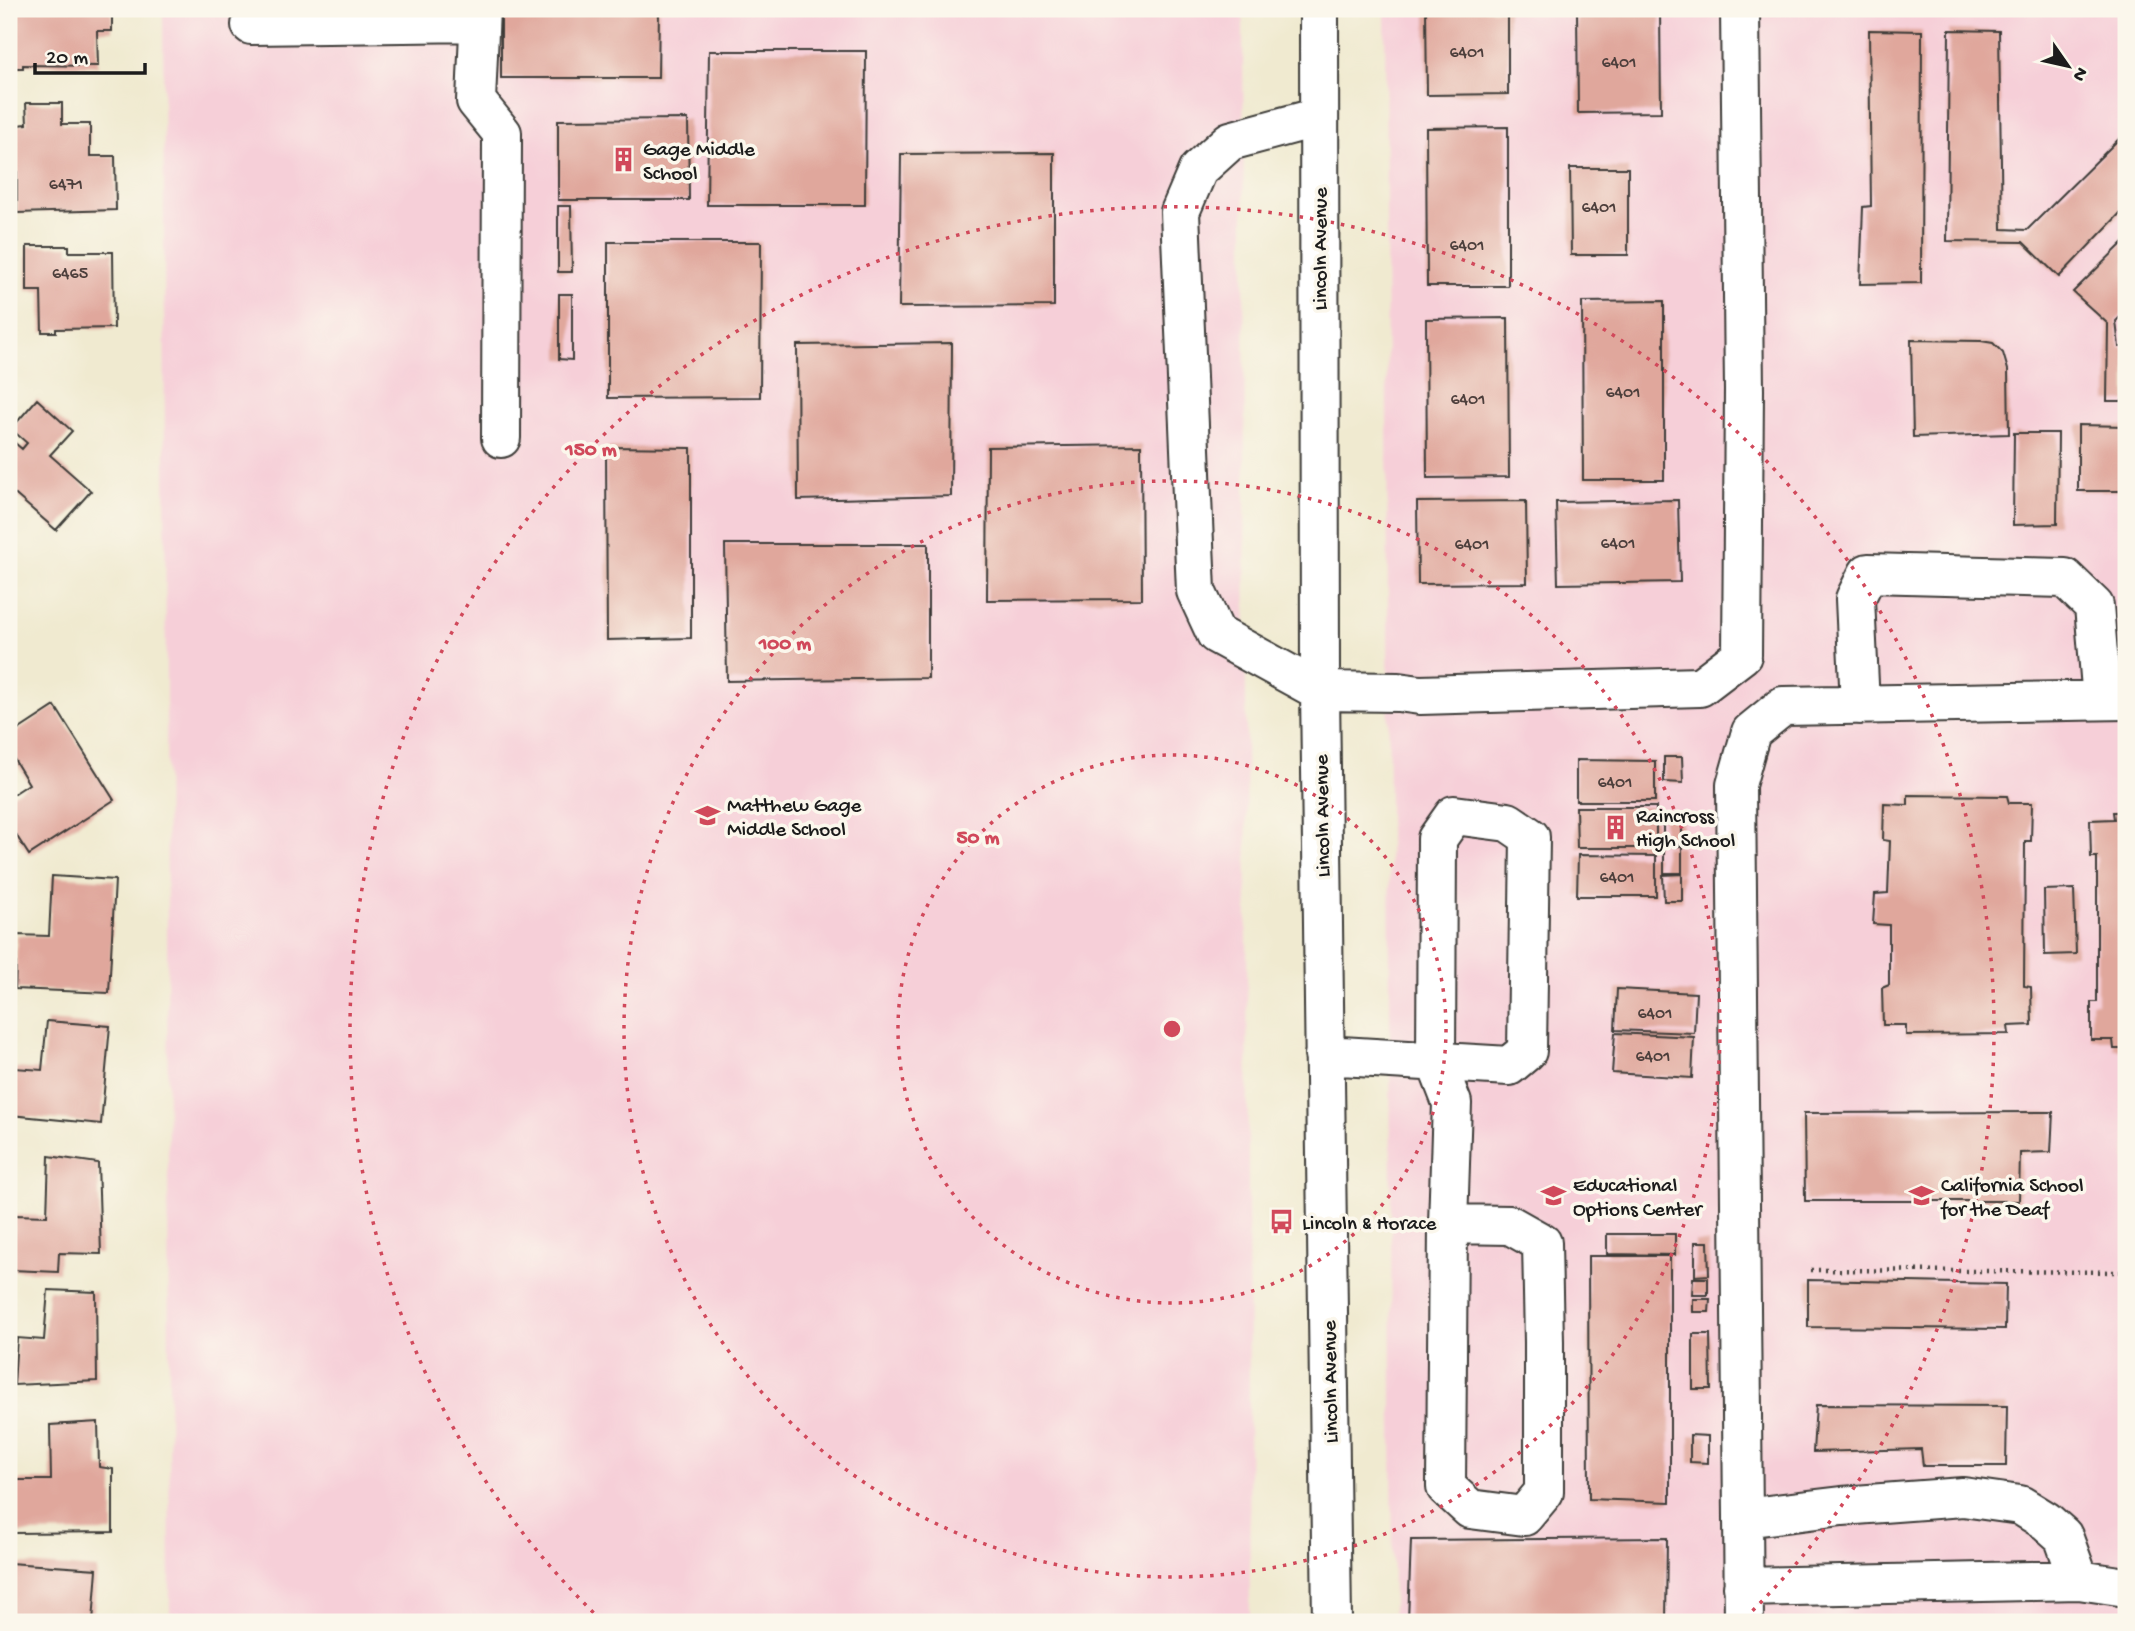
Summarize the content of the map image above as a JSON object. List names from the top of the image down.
{
  "streets": {
    "street": ["Lincoln Avenue"]
  },
  "places": {
    "building": ["Gage Middle School", "Raincross High School"],
    "school or university": ["Matthew Gage Middle School", "Educational Options Center", "California School for the Deaf"],
    "bus stop": ["Lincoln & Horace"]
  },
  "house_numbers": [
    "6401",
    "6401",
    "6471",
    "6401",
    "6401",
    "6465",
    "6401",
    "6401",
    "6401",
    "6401",
    "6401",
    "6401",
    "6401",
    "6401"
  ],
  "scale_bar": "20 m",
  "north": "bottom right",
  "rings": ["150 m", "100 m", "50 m"]
}
